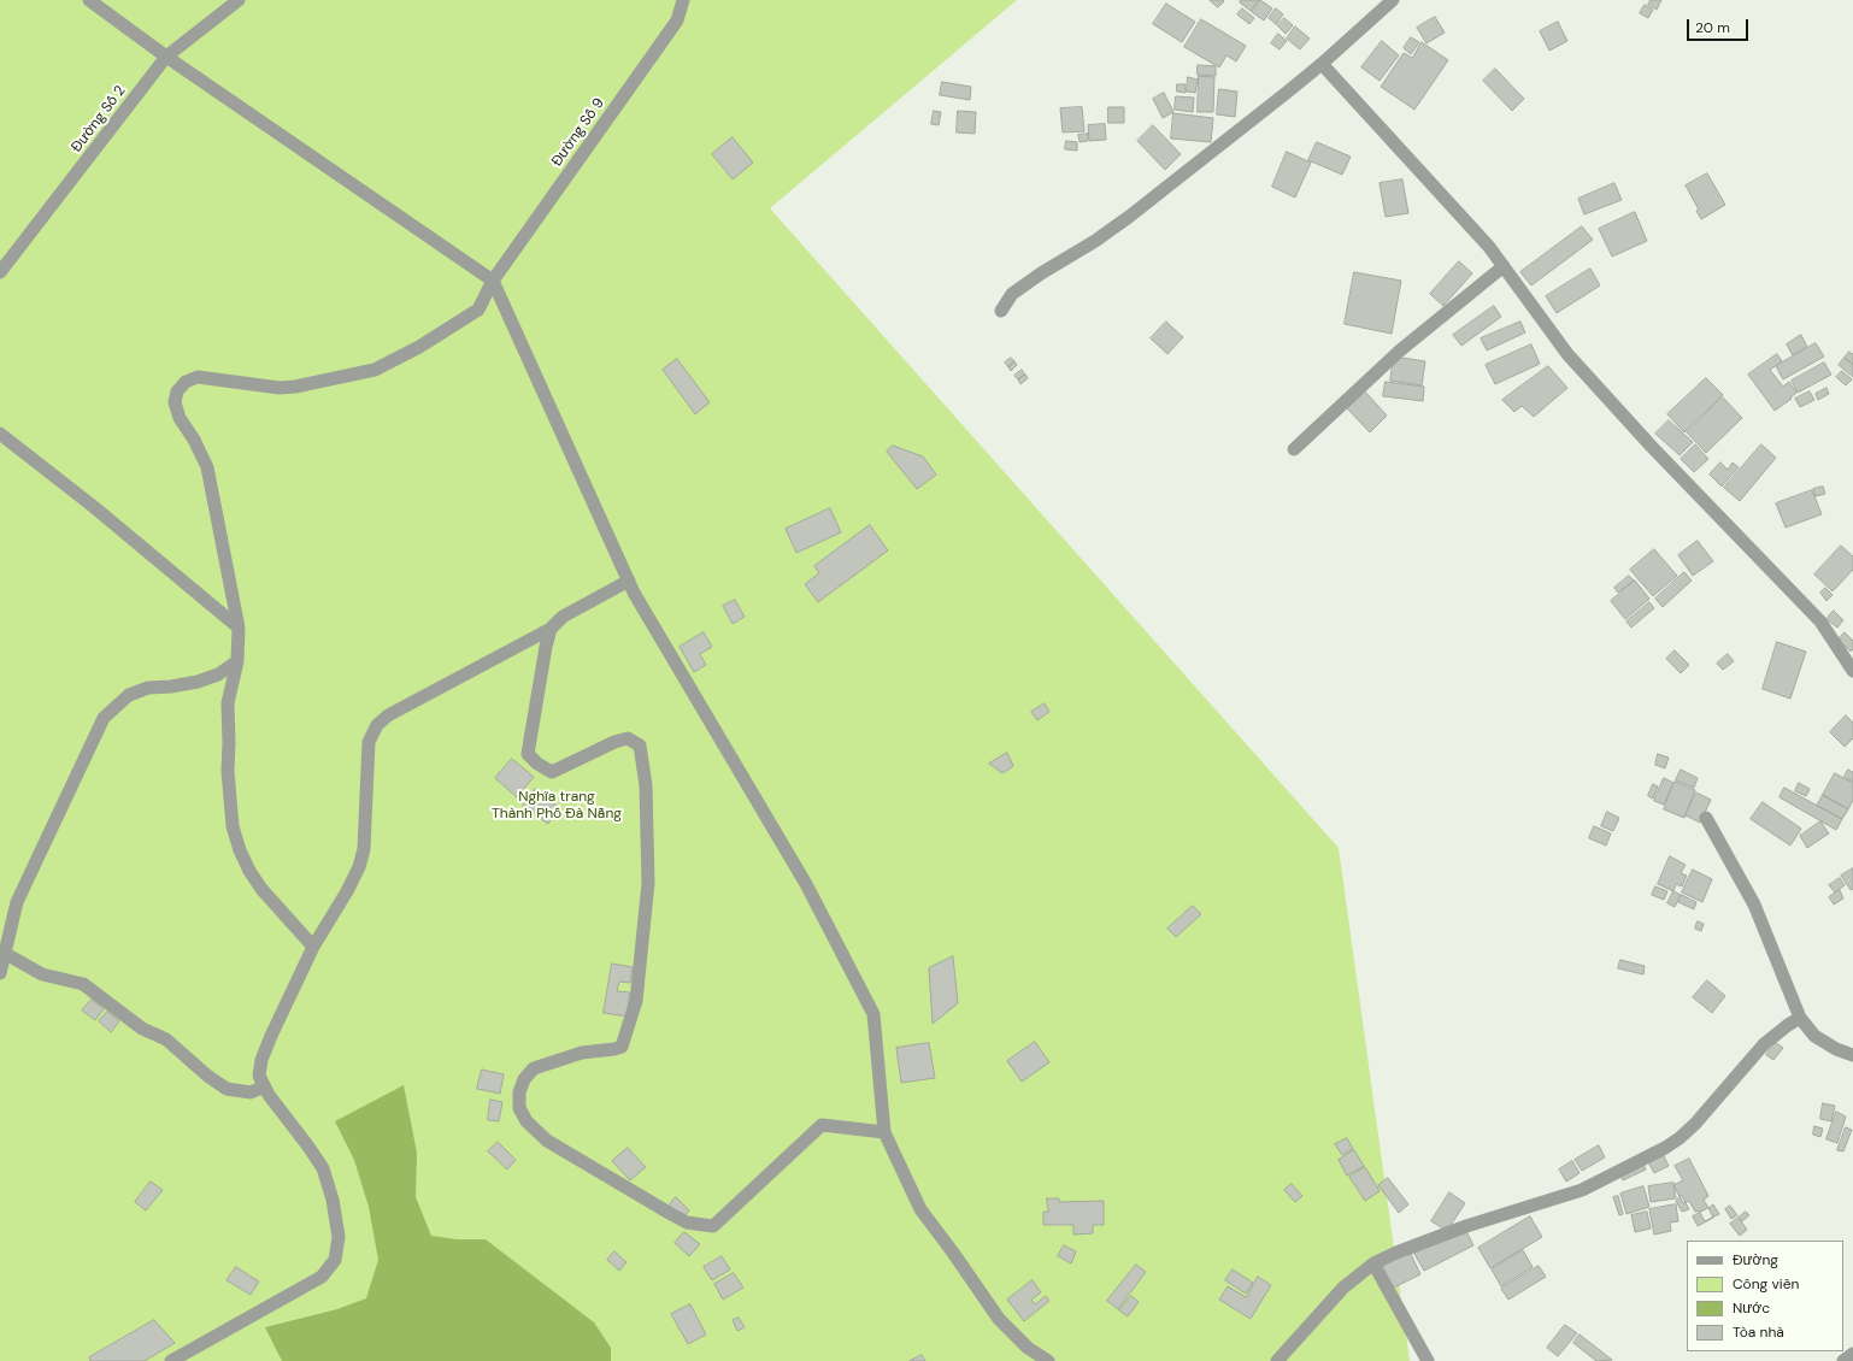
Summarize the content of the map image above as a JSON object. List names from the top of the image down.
{
  "streets": {
    "street": ["Đường Số 2", "Đường Số 9"]
  },
  "parks": ["Nghĩa trang Thành Phố Đà Nẵng"],
  "legend": [
    "Đường",
    "Công viên",
    "Nước",
    "Tòa nhà"
  ],
  "scale_bar": "20 m"
}
